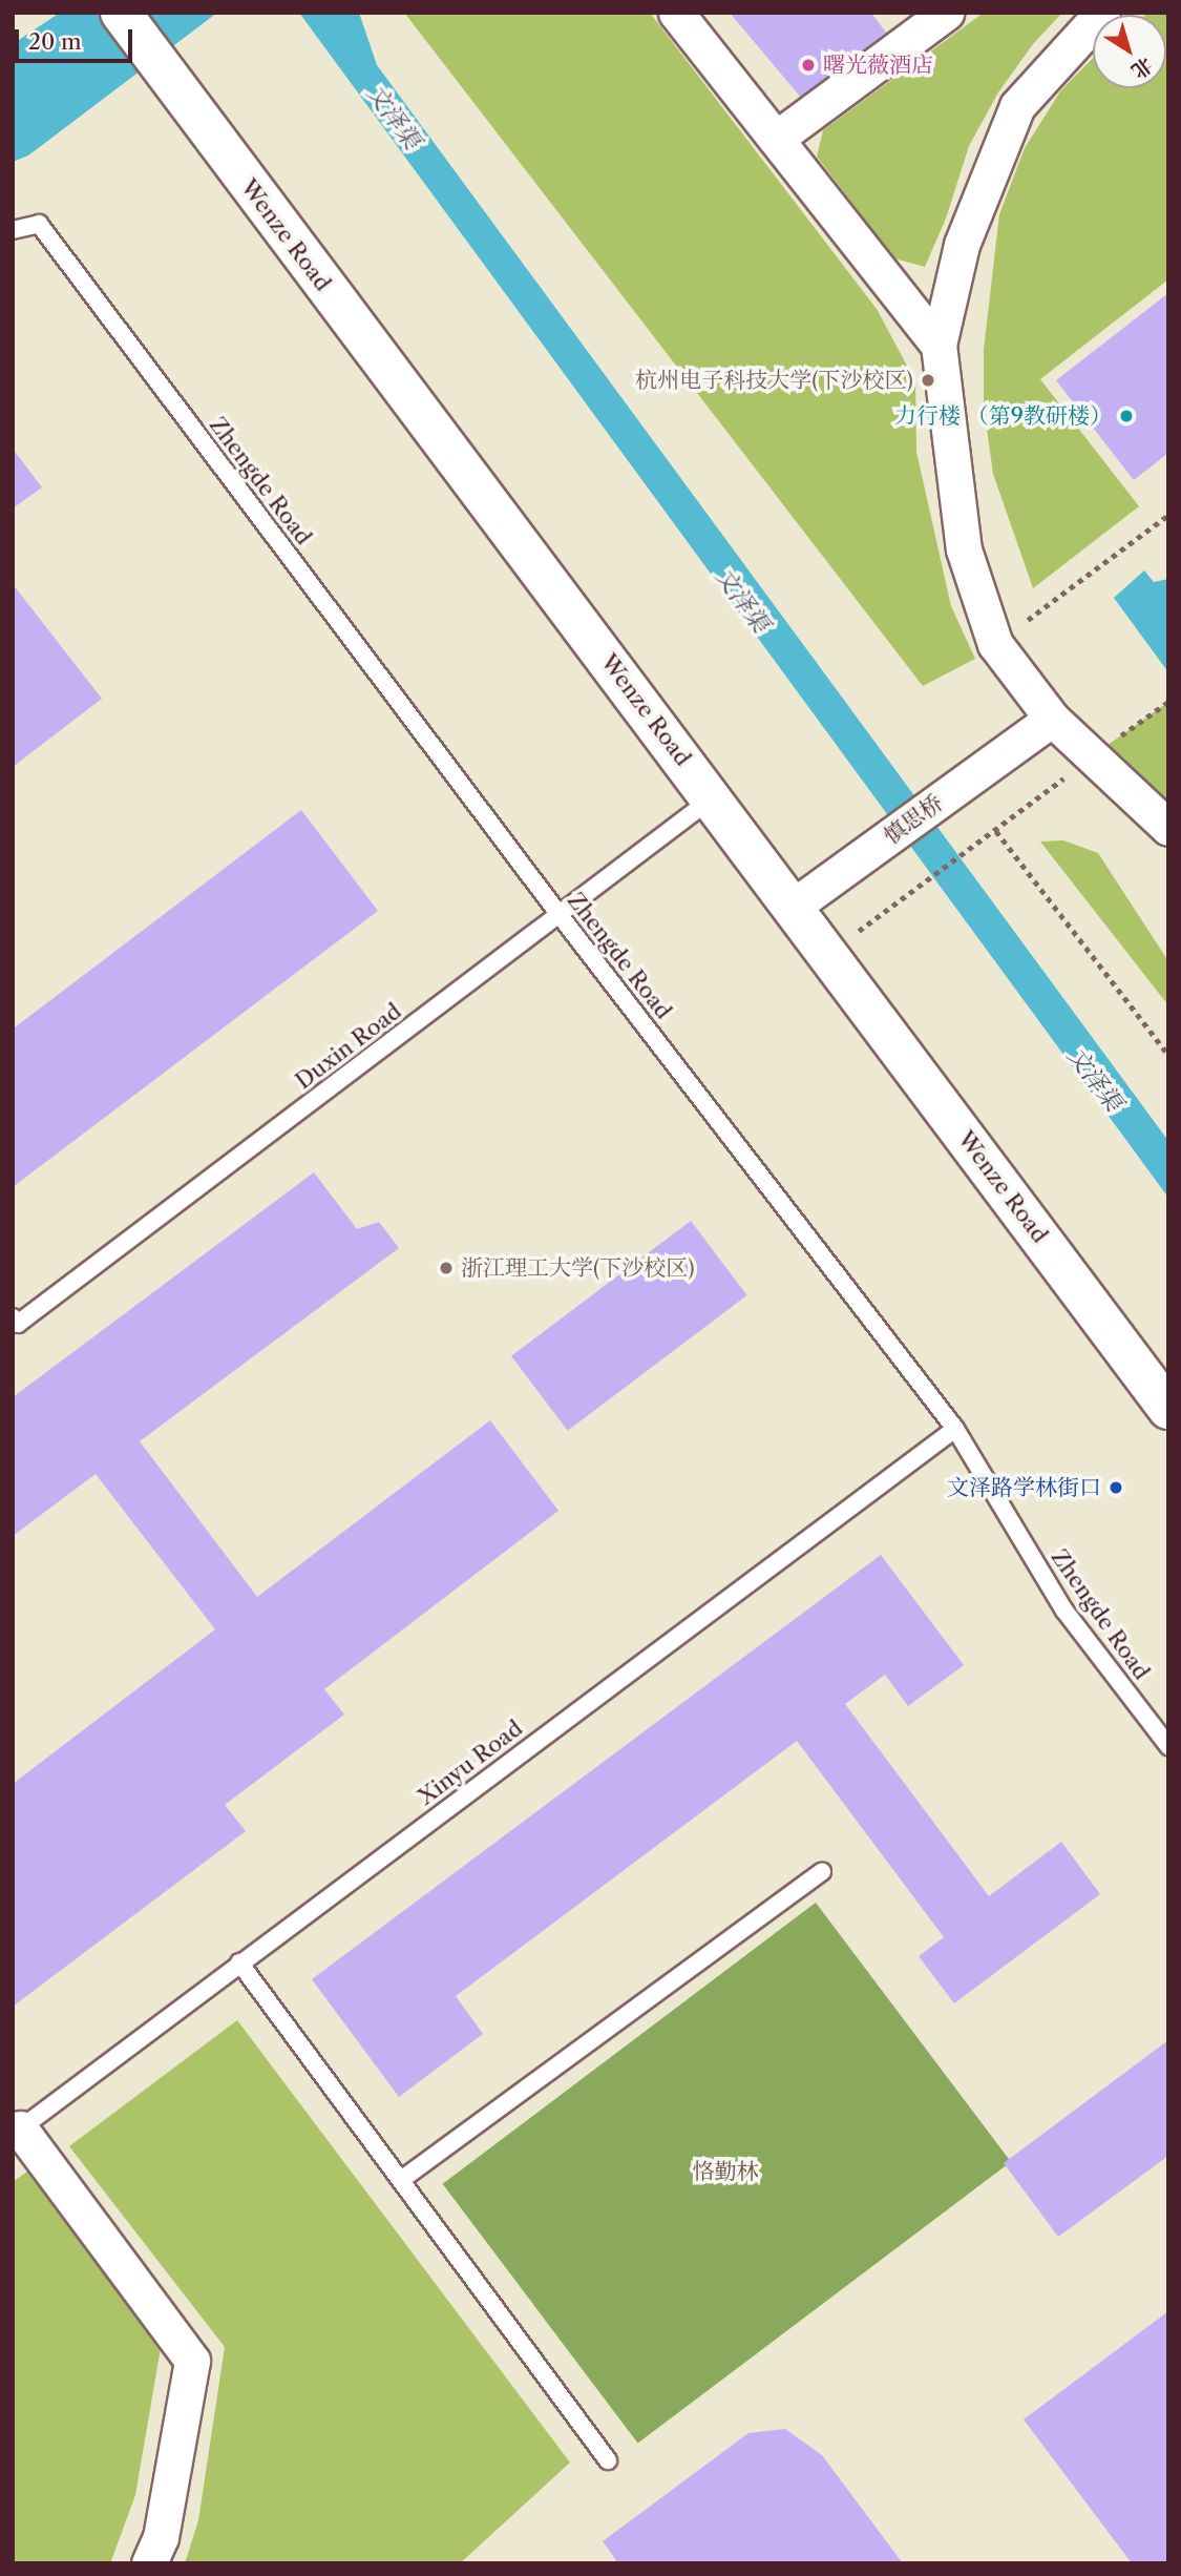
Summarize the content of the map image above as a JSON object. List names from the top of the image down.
{
  "streets": {
    "main road": ["Wenze Road"],
    "street": ["慎思桥"],
    "lane": ["Zhengde Road", "Duxin Road", "Xinyu Road"]
  },
  "crossings": [
    ["Wenze Road", "慎思桥"],
    ["Wenze Road", "Duxin Road"],
    ["Zhengde Road", "Duxin Road"],
    ["Zhengde Road", "Xinyu Road"]
  ],
  "water": ["文泽渠"],
  "parks": ["恪勤林"],
  "places": [
    "曙光薇酒店",
    "杭州电子科技大学(下沙校区)",
    "力行楼 （第9教研楼）",
    "浙江理工大学(下沙校区)",
    "文泽路学林街口"
  ],
  "scale_bar": "20 m",
  "north": "bottom right"
}
